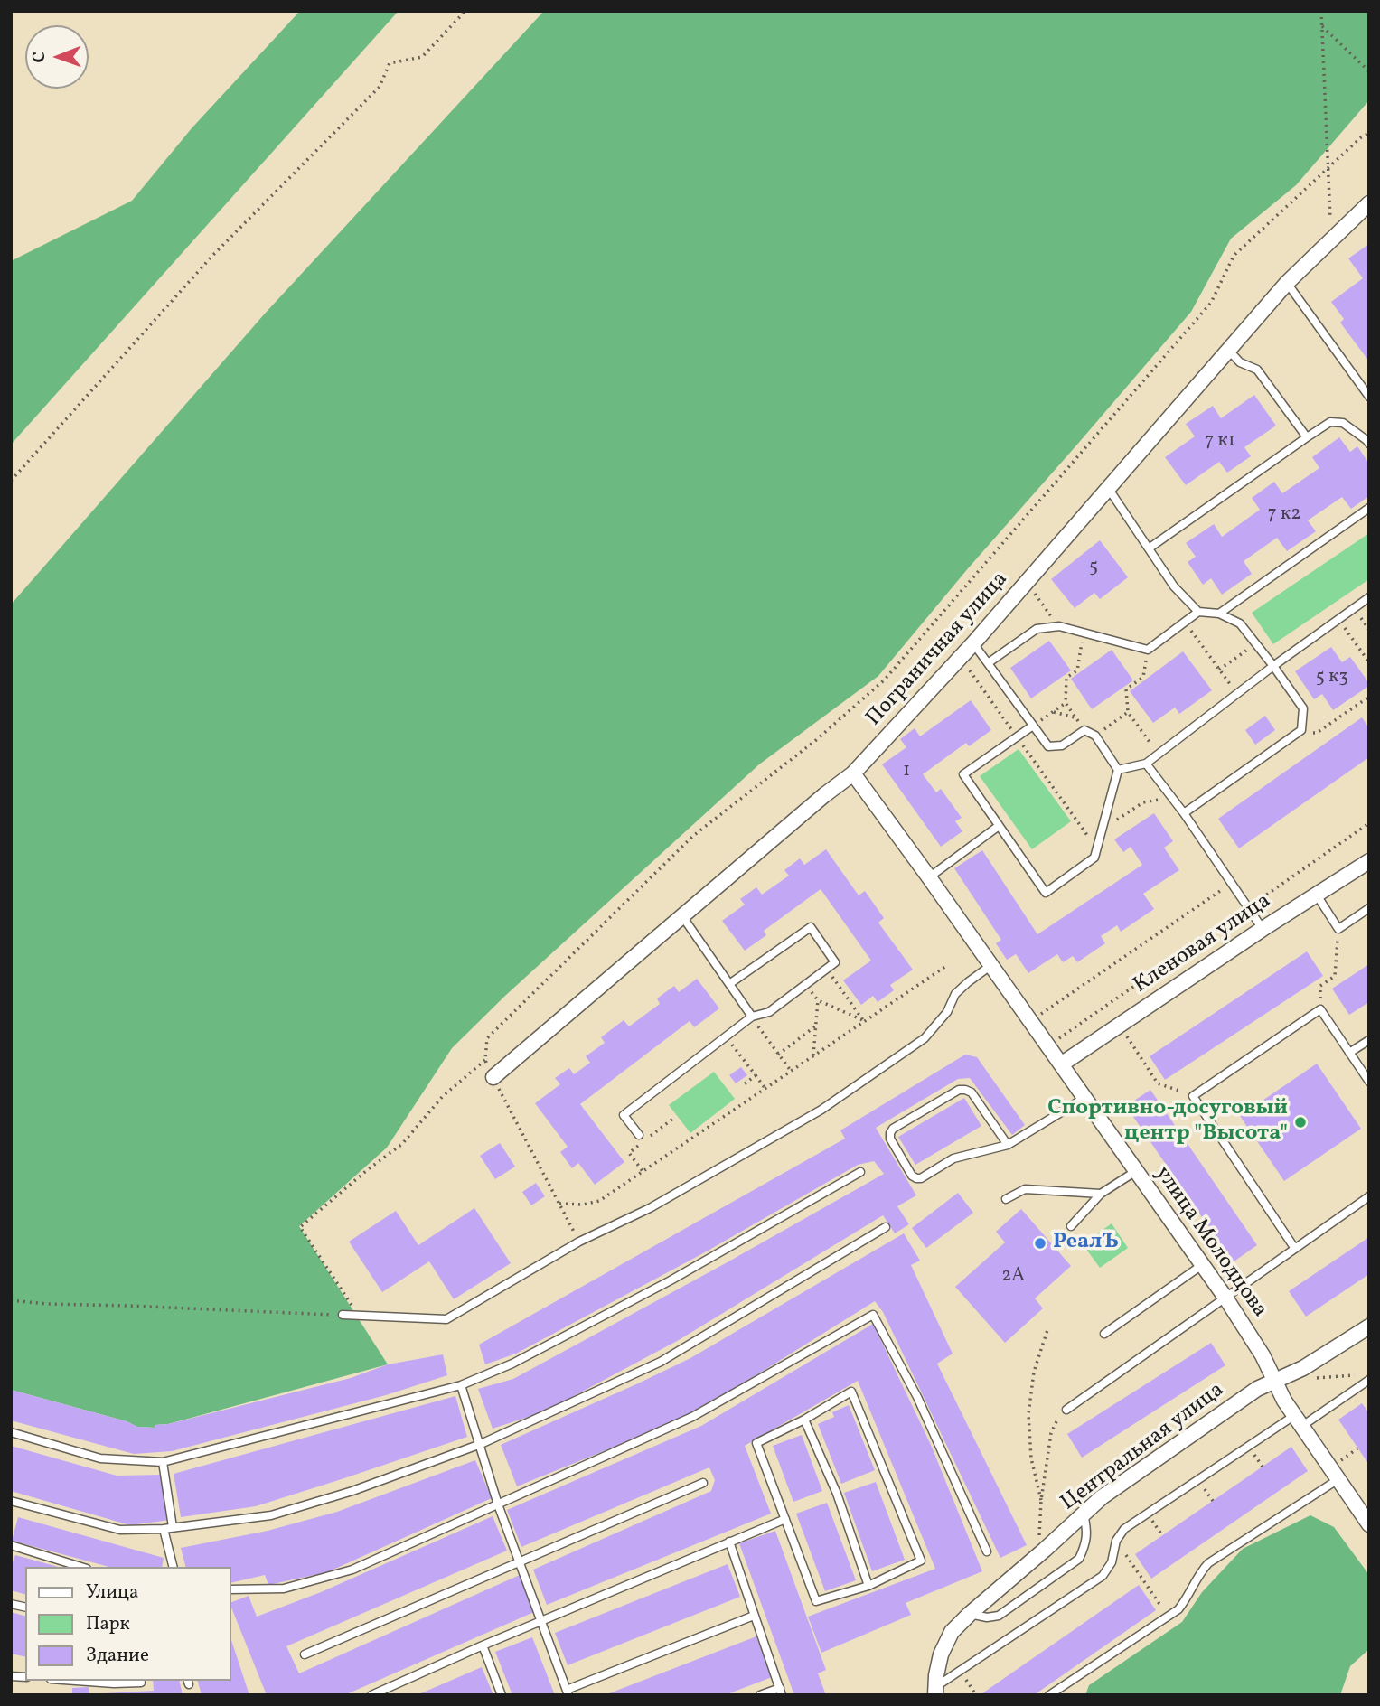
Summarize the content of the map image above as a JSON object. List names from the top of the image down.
{
  "streets": {
    "street": [
      "Пограничная улица",
      "Кленовая улица",
      "улица Молодцова",
      "Центральная улица"
    ]
  },
  "crossings": [
    ["Пограничная улица", "улица Молодцова"],
    ["Кленовая улица", "улица Молодцова"],
    ["улица Молодцова", "Центральная улица"]
  ],
  "places": ["Спортивно-досуговый центр \"Высота\"", "РеалЪ"],
  "house_numbers": [
    "7 к1",
    "7 к2",
    "5",
    "5 к3",
    "1",
    "2А"
  ],
  "legend": ["Улица", "Парк", "Здание"],
  "north": "left"
}
